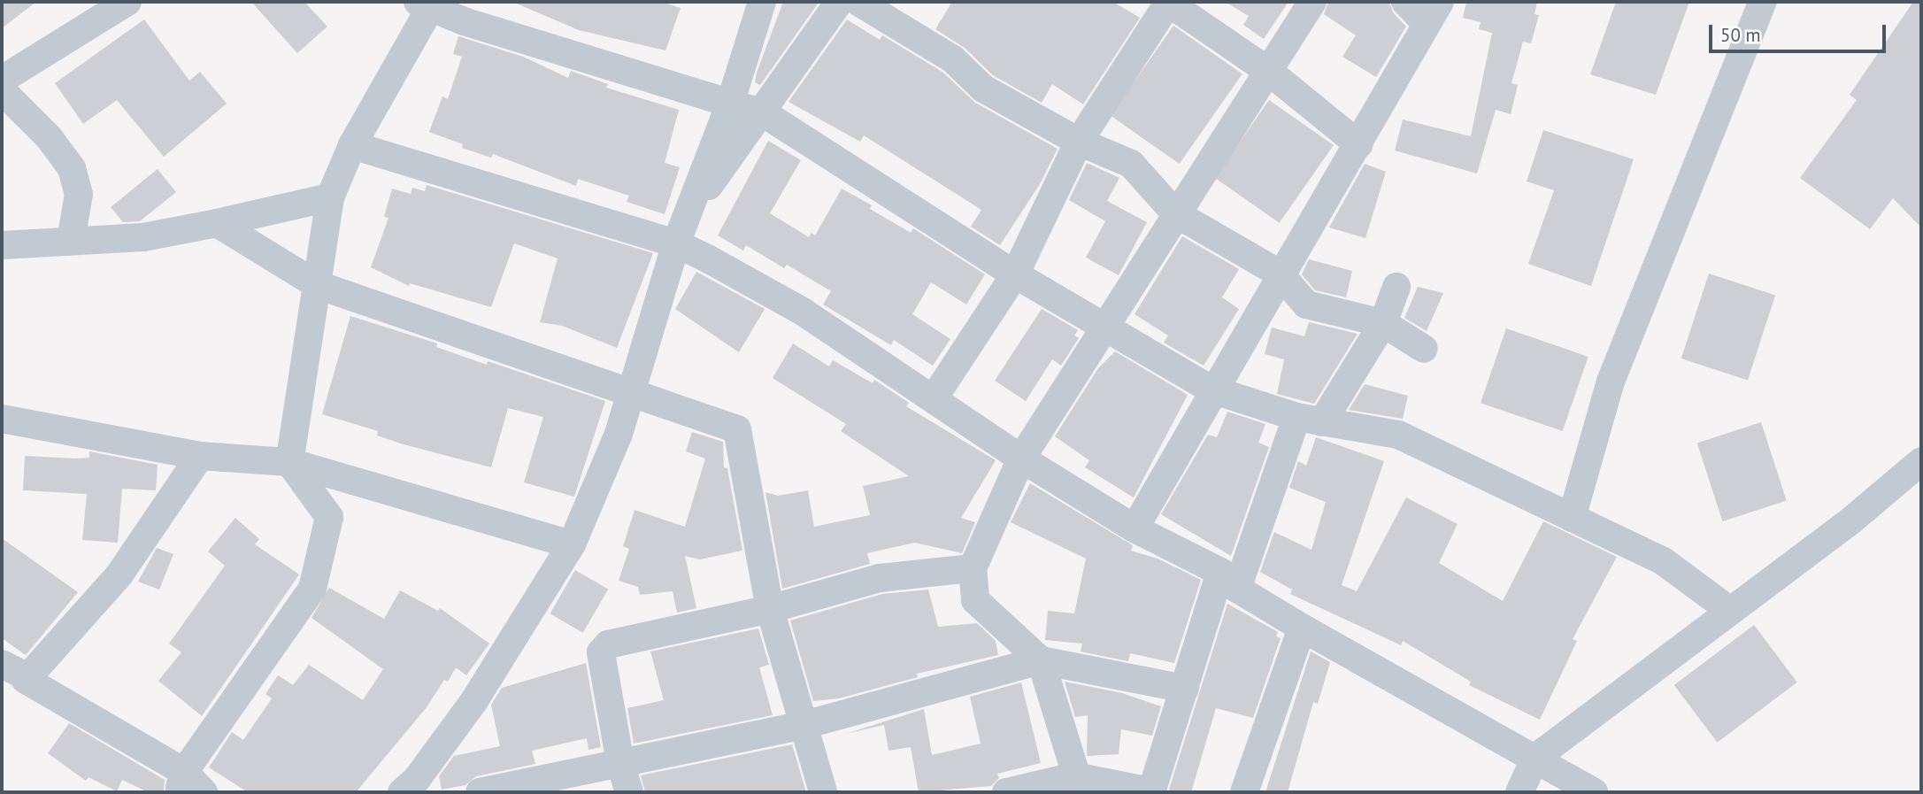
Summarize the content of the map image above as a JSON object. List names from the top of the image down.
{
  "scale_bar": "50 m"
}
